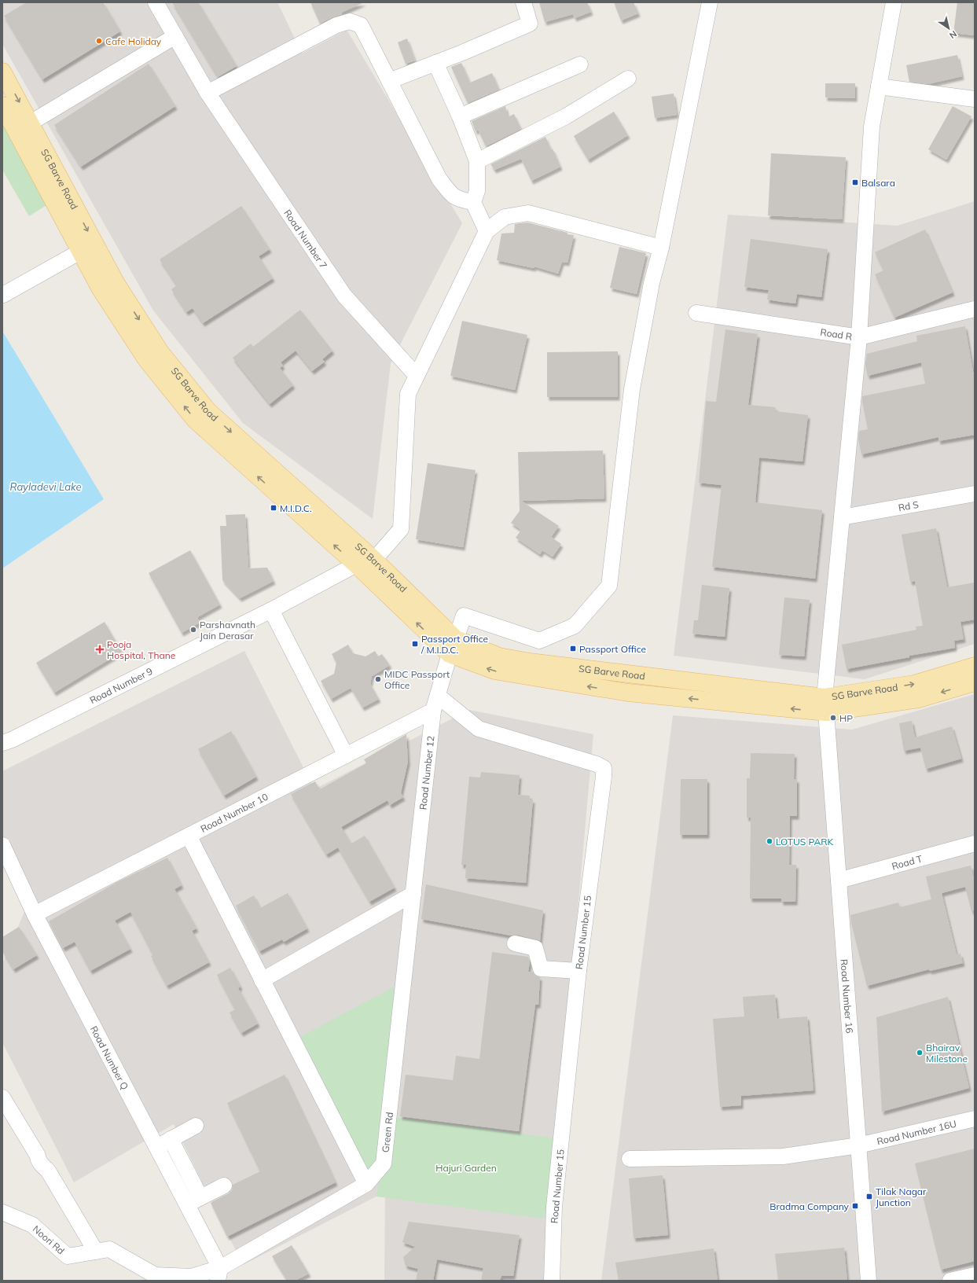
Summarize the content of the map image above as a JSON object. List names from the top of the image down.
{
  "streets": {
    "main road": ["SG Barve Road"],
    "street": [
      "Road Number 7",
      "Road R",
      "Rd S",
      "Road Number 9",
      "Road Number 12",
      "Road Number 10",
      "Road T",
      "Road Number 15",
      "Road Number 16",
      "Road Number Q",
      "Green Rd",
      "Road Number 16U",
      "Noori Rd"
    ]
  },
  "crossings": [
    ["SG Barve Road", "Road Number 9"],
    ["SG Barve Road", "Road Number 12"],
    ["SG Barve Road", "Road Number 16"],
    ["Road R", "Road Number 16"],
    ["Rd S", "Road Number 16"],
    ["Road Number 12", "Road Number 10"],
    ["Road Number 12", "Road Number 15"],
    ["Road Number 12", "Green Rd"],
    ["Road Number 10", "Road Number Q"],
    ["Road T", "Road Number 16"],
    ["Road Number 16", "Road Number 16U"],
    ["Road Number Q", "Green Rd"],
    ["Road Number Q", "Noori Rd"],
    ["Green Rd", "Noori Rd"]
  ],
  "water": ["Rayladevi Lake"],
  "parks": ["Hajuri Garden"],
  "places": {
    "other": [
      "Cafe Holiday",
      "Parshavnath Jain Derasar",
      "MIDC Passport Office",
      "HP",
      "LOTUS PARK",
      "Bhairav Milestone"
    ],
    "transit": [
      "Balsara",
      "M.I.D.C.",
      "Passport Office / M.I.D.C.",
      "Passport Office",
      "Tilak Nagar Junction",
      "Bradma Company"
    ],
    "health": ["Pooja Hospital, Thane"]
  },
  "north": "bottom right"
}
